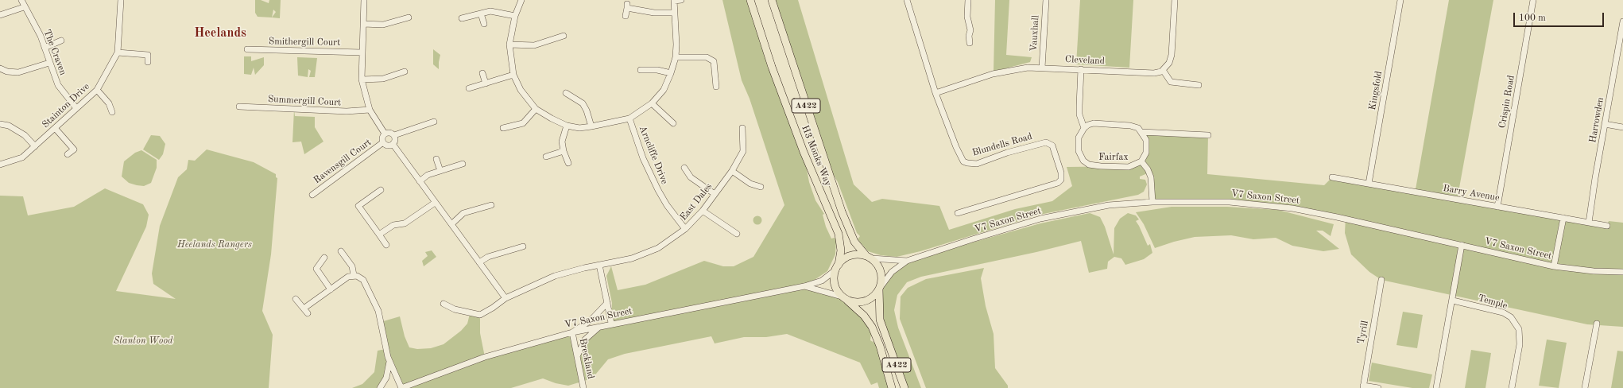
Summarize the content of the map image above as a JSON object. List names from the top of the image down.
{
  "streets": {
    "main road": ["A422", "H3 Monks Way"],
    "street": [
      "Vauxhall",
      "Smithergill Court",
      "The Craven",
      "Cleveland",
      "Kingsfold",
      "Summergill Court",
      "Crispin Road",
      "Stainton Drive",
      "Harrowden",
      "Blundells Road",
      "Arncliffe Drive",
      "Fairfax",
      "Ravensgill Court",
      "Barry Avenue",
      "V7 Saxon Street",
      "East Dales",
      "Temple",
      "Tyrill",
      "Breckland"
    ]
  },
  "crossings": [
    ["Vauxhall", "Cleveland"],
    ["The Craven", "Stainton Drive"],
    ["Cleveland", "Blundells Road"],
    ["Kingsfold", "Barry Avenue"],
    ["Crispin Road", "Barry Avenue"],
    ["A422", "H3 Monks Way"],
    ["A422", "V7 Saxon Street"],
    ["Harrowden", "Barry Avenue"],
    ["Arncliffe Drive", "East Dales"],
    ["H3 Monks Way", "V7 Saxon Street"],
    ["Fairfax", "V7 Saxon Street"],
    ["V7 Saxon Street", "Breckland"]
  ],
  "districts": ["Heelands"],
  "parks": ["Heelands Rangers", "Stanton Wood"],
  "scale_bar": "100 m"
}
